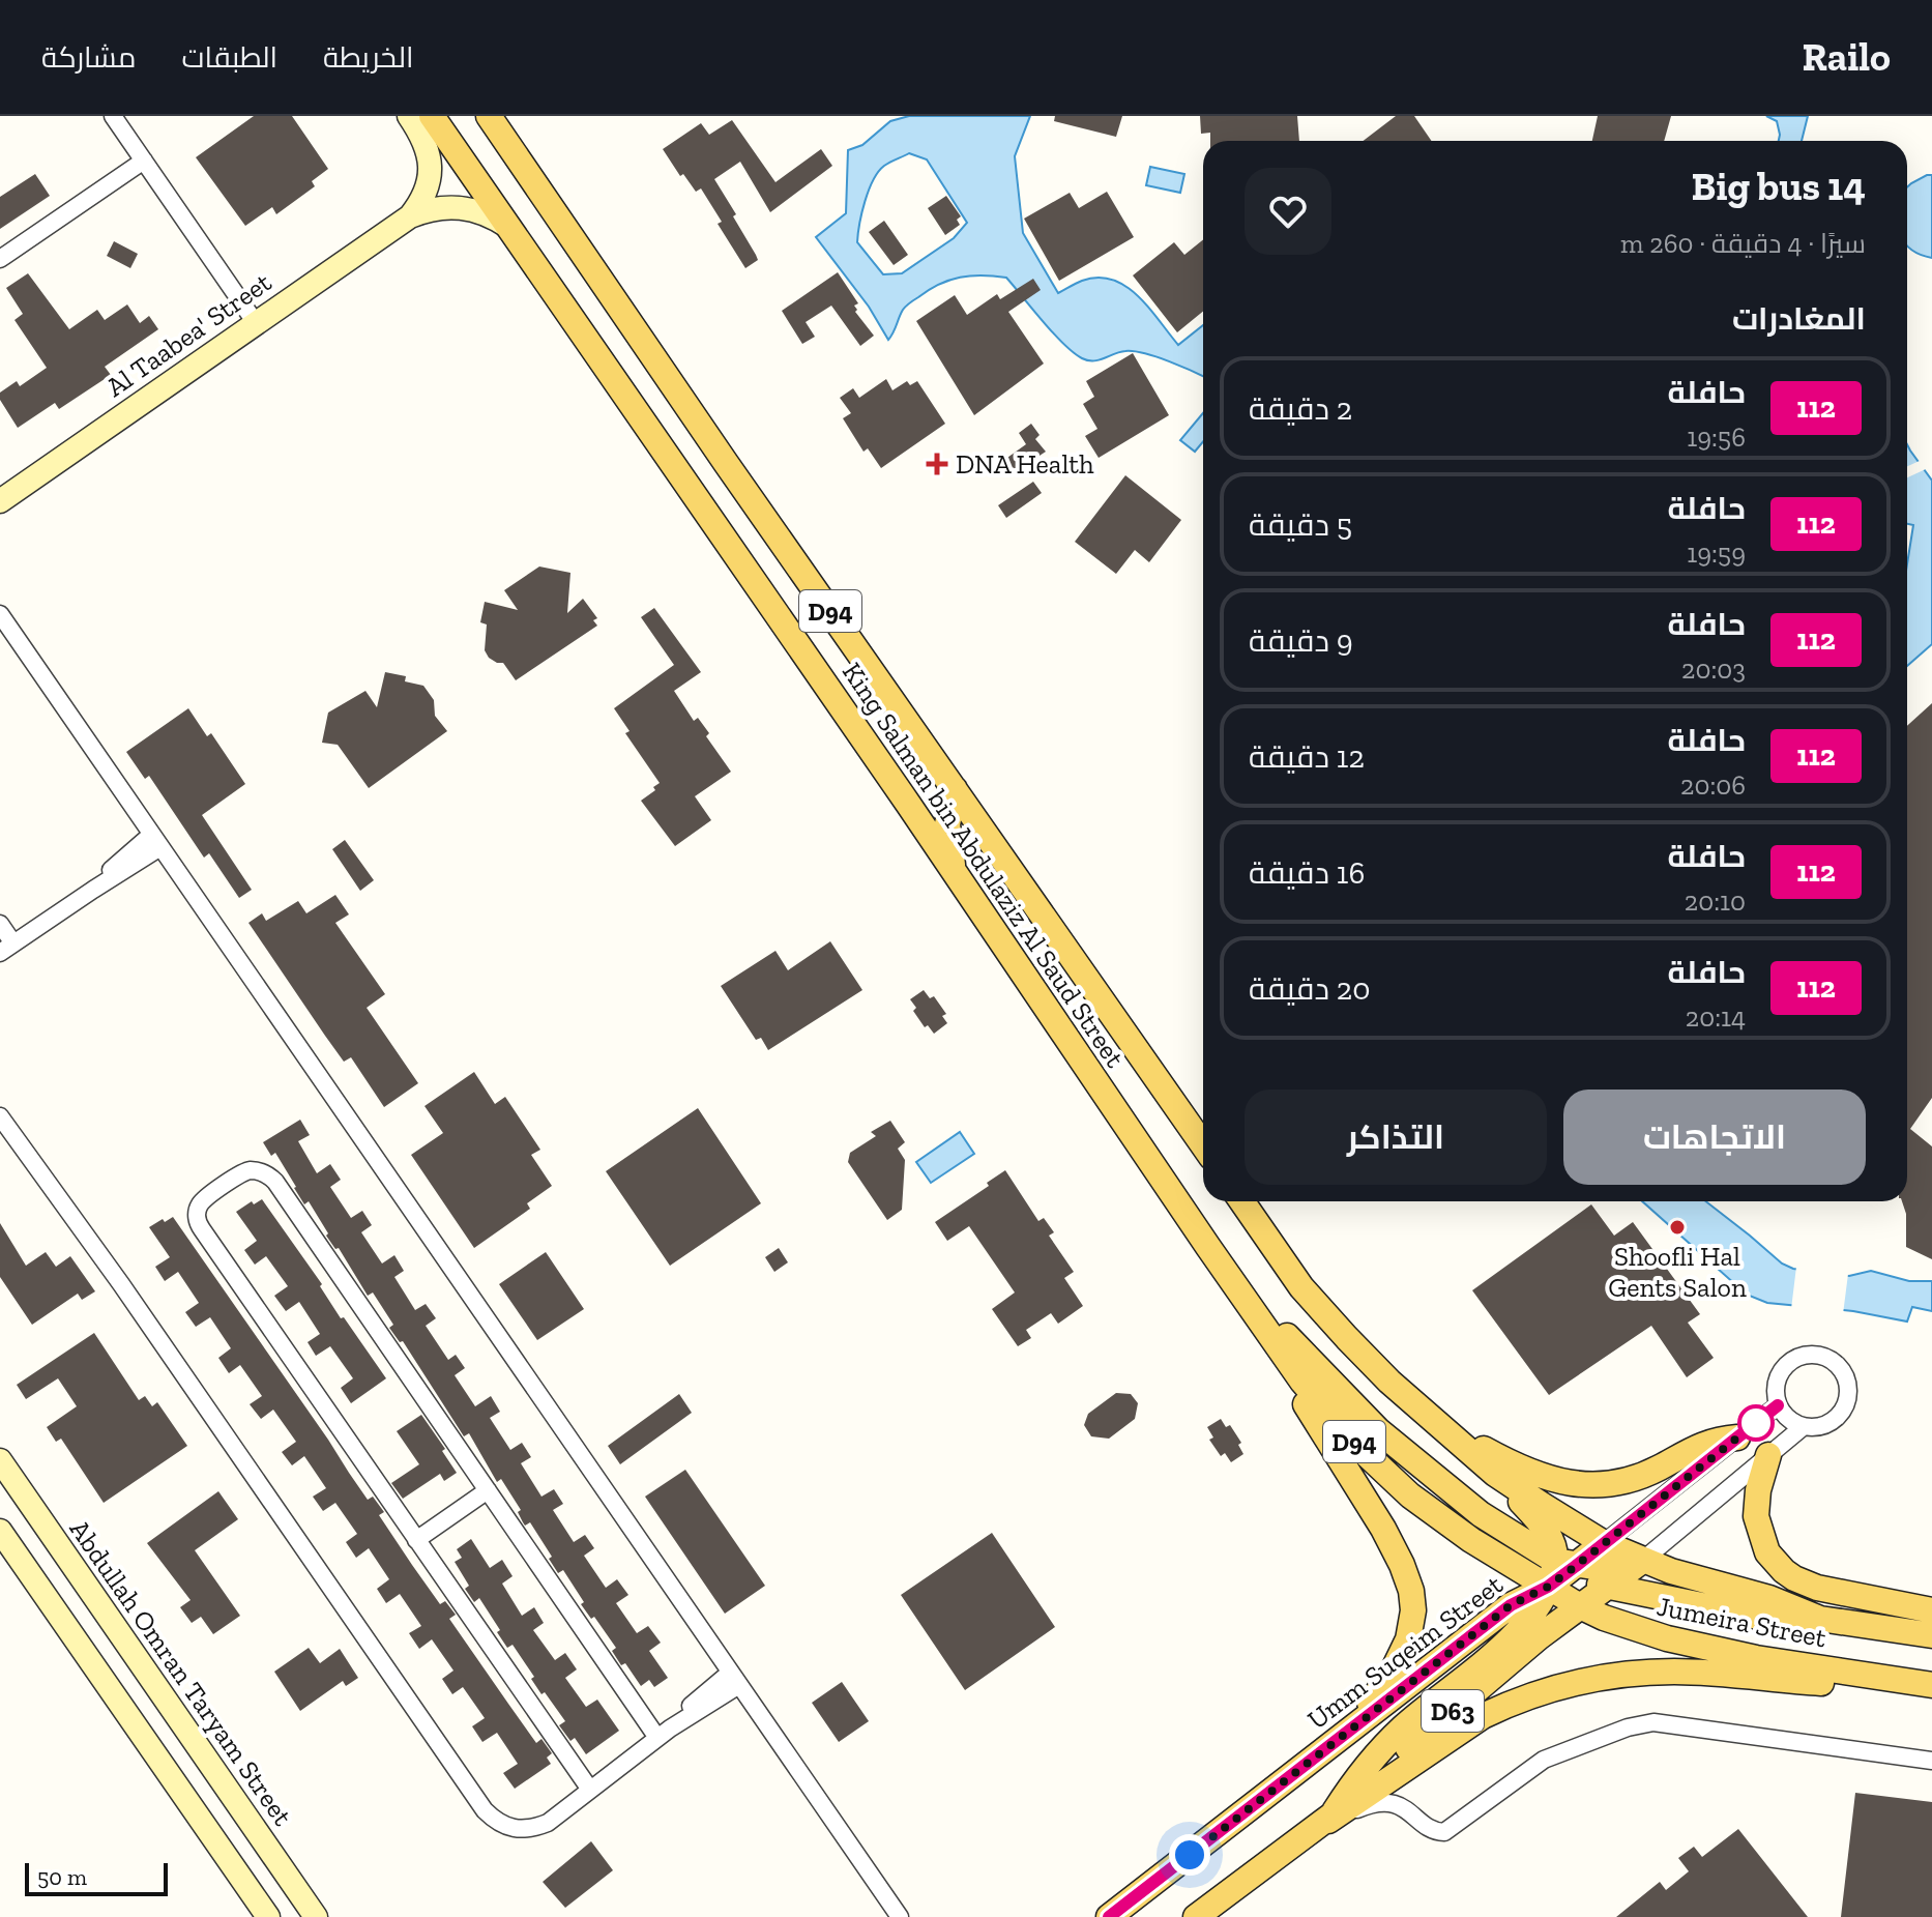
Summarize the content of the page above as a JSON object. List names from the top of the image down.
{
  "streets": {
    "main road": [
      "D94",
      "King Salman bin Abdulaziz Al Saud Street",
      "Jumeira Street",
      "Umm Suqeim Street",
      "D63"
    ],
    "street": ["Al Taabea' Street", "Abdullah Omran Taryam Street"]
  },
  "crossings": [
    ["Al Taabea' Street", "King Salman bin Abdulaziz Al Saud Street"],
    ["D94", "Jumeira Street"],
    ["King Salman bin Abdulaziz Al Saud Street", "Jumeira Street"],
    ["King Salman bin Abdulaziz Al Saud Street", "Umm Suqeim Street"],
    ["Jumeira Street", "Umm Suqeim Street"],
    ["Jumeira Street", "D63"]
  ],
  "places": {
    "health": ["DNA Health"],
    "other": ["Shoofli Hal Gents Salon"]
  },
  "lines": ["bus line 112"],
  "scale_bar": "50 m",
  "page": {
    "header": "Railo",
    "nav": ["الخريطة", "الطبقات", "مشاركة"],
    "heading": [
      ["Big bus 14", "سيرًا · 4 دقيقة · 260 m"],
      "المغادرات"
    ],
    "list": [
      {
        "mark": "112",
        "name": "حافلة",
        "note": "19:56",
        "value": "2 دقيقة"
      },
      {
        "mark": "112",
        "name": "حافلة",
        "note": "19:59",
        "value": "5 دقيقة"
      },
      {
        "mark": "112",
        "name": "حافلة",
        "note": "20:03",
        "value": "9 دقيقة"
      },
      {
        "mark": "112",
        "name": "حافلة",
        "note": "20:06",
        "value": "12 دقيقة"
      },
      {
        "mark": "112",
        "name": "حافلة",
        "note": "20:10",
        "value": "16 دقيقة"
      },
      {
        "mark": "112",
        "name": "حافلة",
        "note": "20:14",
        "value": "20 دقيقة"
      }
    ],
    "buttons": ["الاتجاهات", "التذاكر"],
    "scale": "50 m"
  }
}
